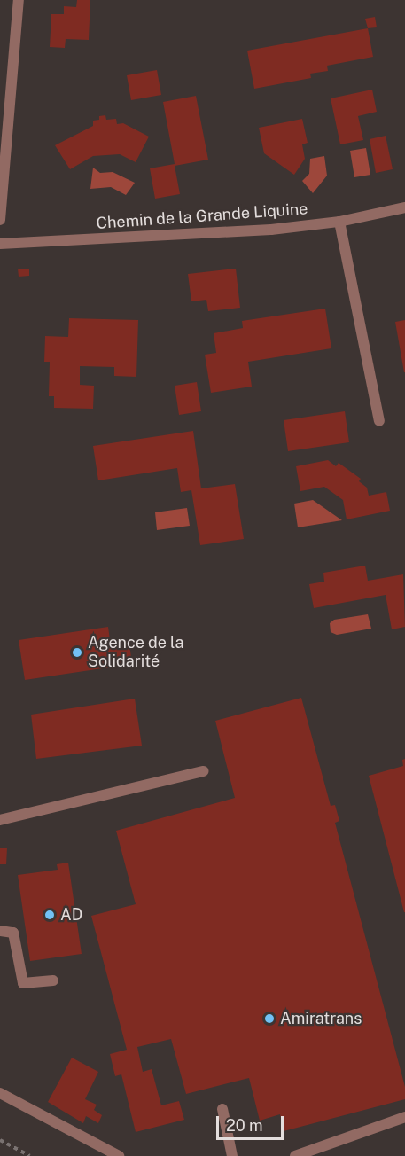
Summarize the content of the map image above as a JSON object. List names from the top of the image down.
{
  "streets": {
    "street": ["Chemin de la Grande Liquine"]
  },
  "places": ["Agence de la Solidarité", "AD", "Amiratrans"],
  "scale_bar": "20 m"
}
